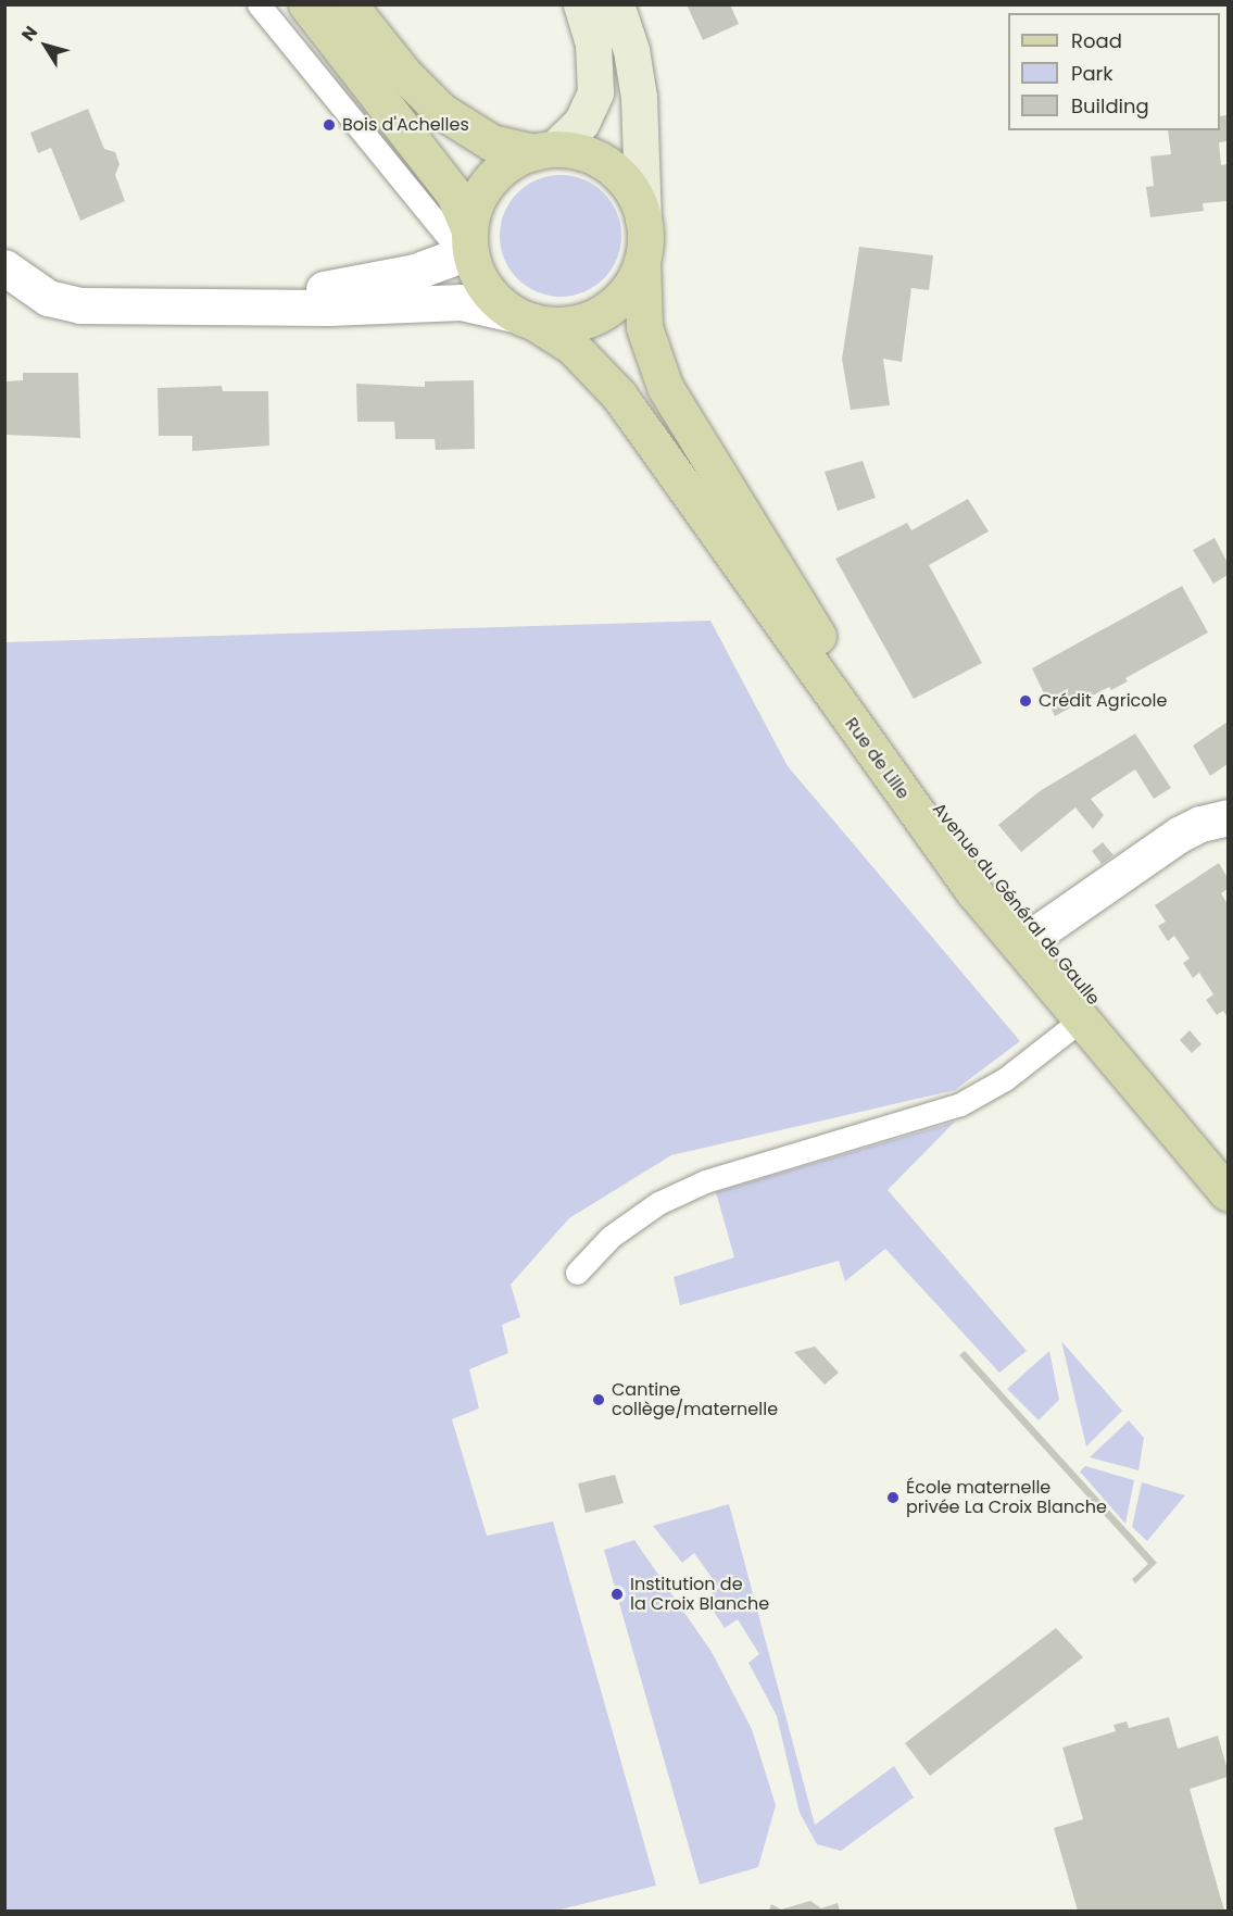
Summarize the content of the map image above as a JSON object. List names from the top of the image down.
{
  "streets": {
    "main road": ["Rue de Lille", "Avenue du Général de Gaulle"]
  },
  "crossings": [
    ["Rue de Lille", "Avenue du Général de Gaulle"]
  ],
  "places": [
    "Bois d'Achelles",
    "Crédit Agricole",
    "Cantine collège/maternelle",
    "École maternelle privée La Croix Blanche",
    "Institution de la Croix Blanche"
  ],
  "legend": ["Road", "Park", "Building"],
  "north": "top left"
}
